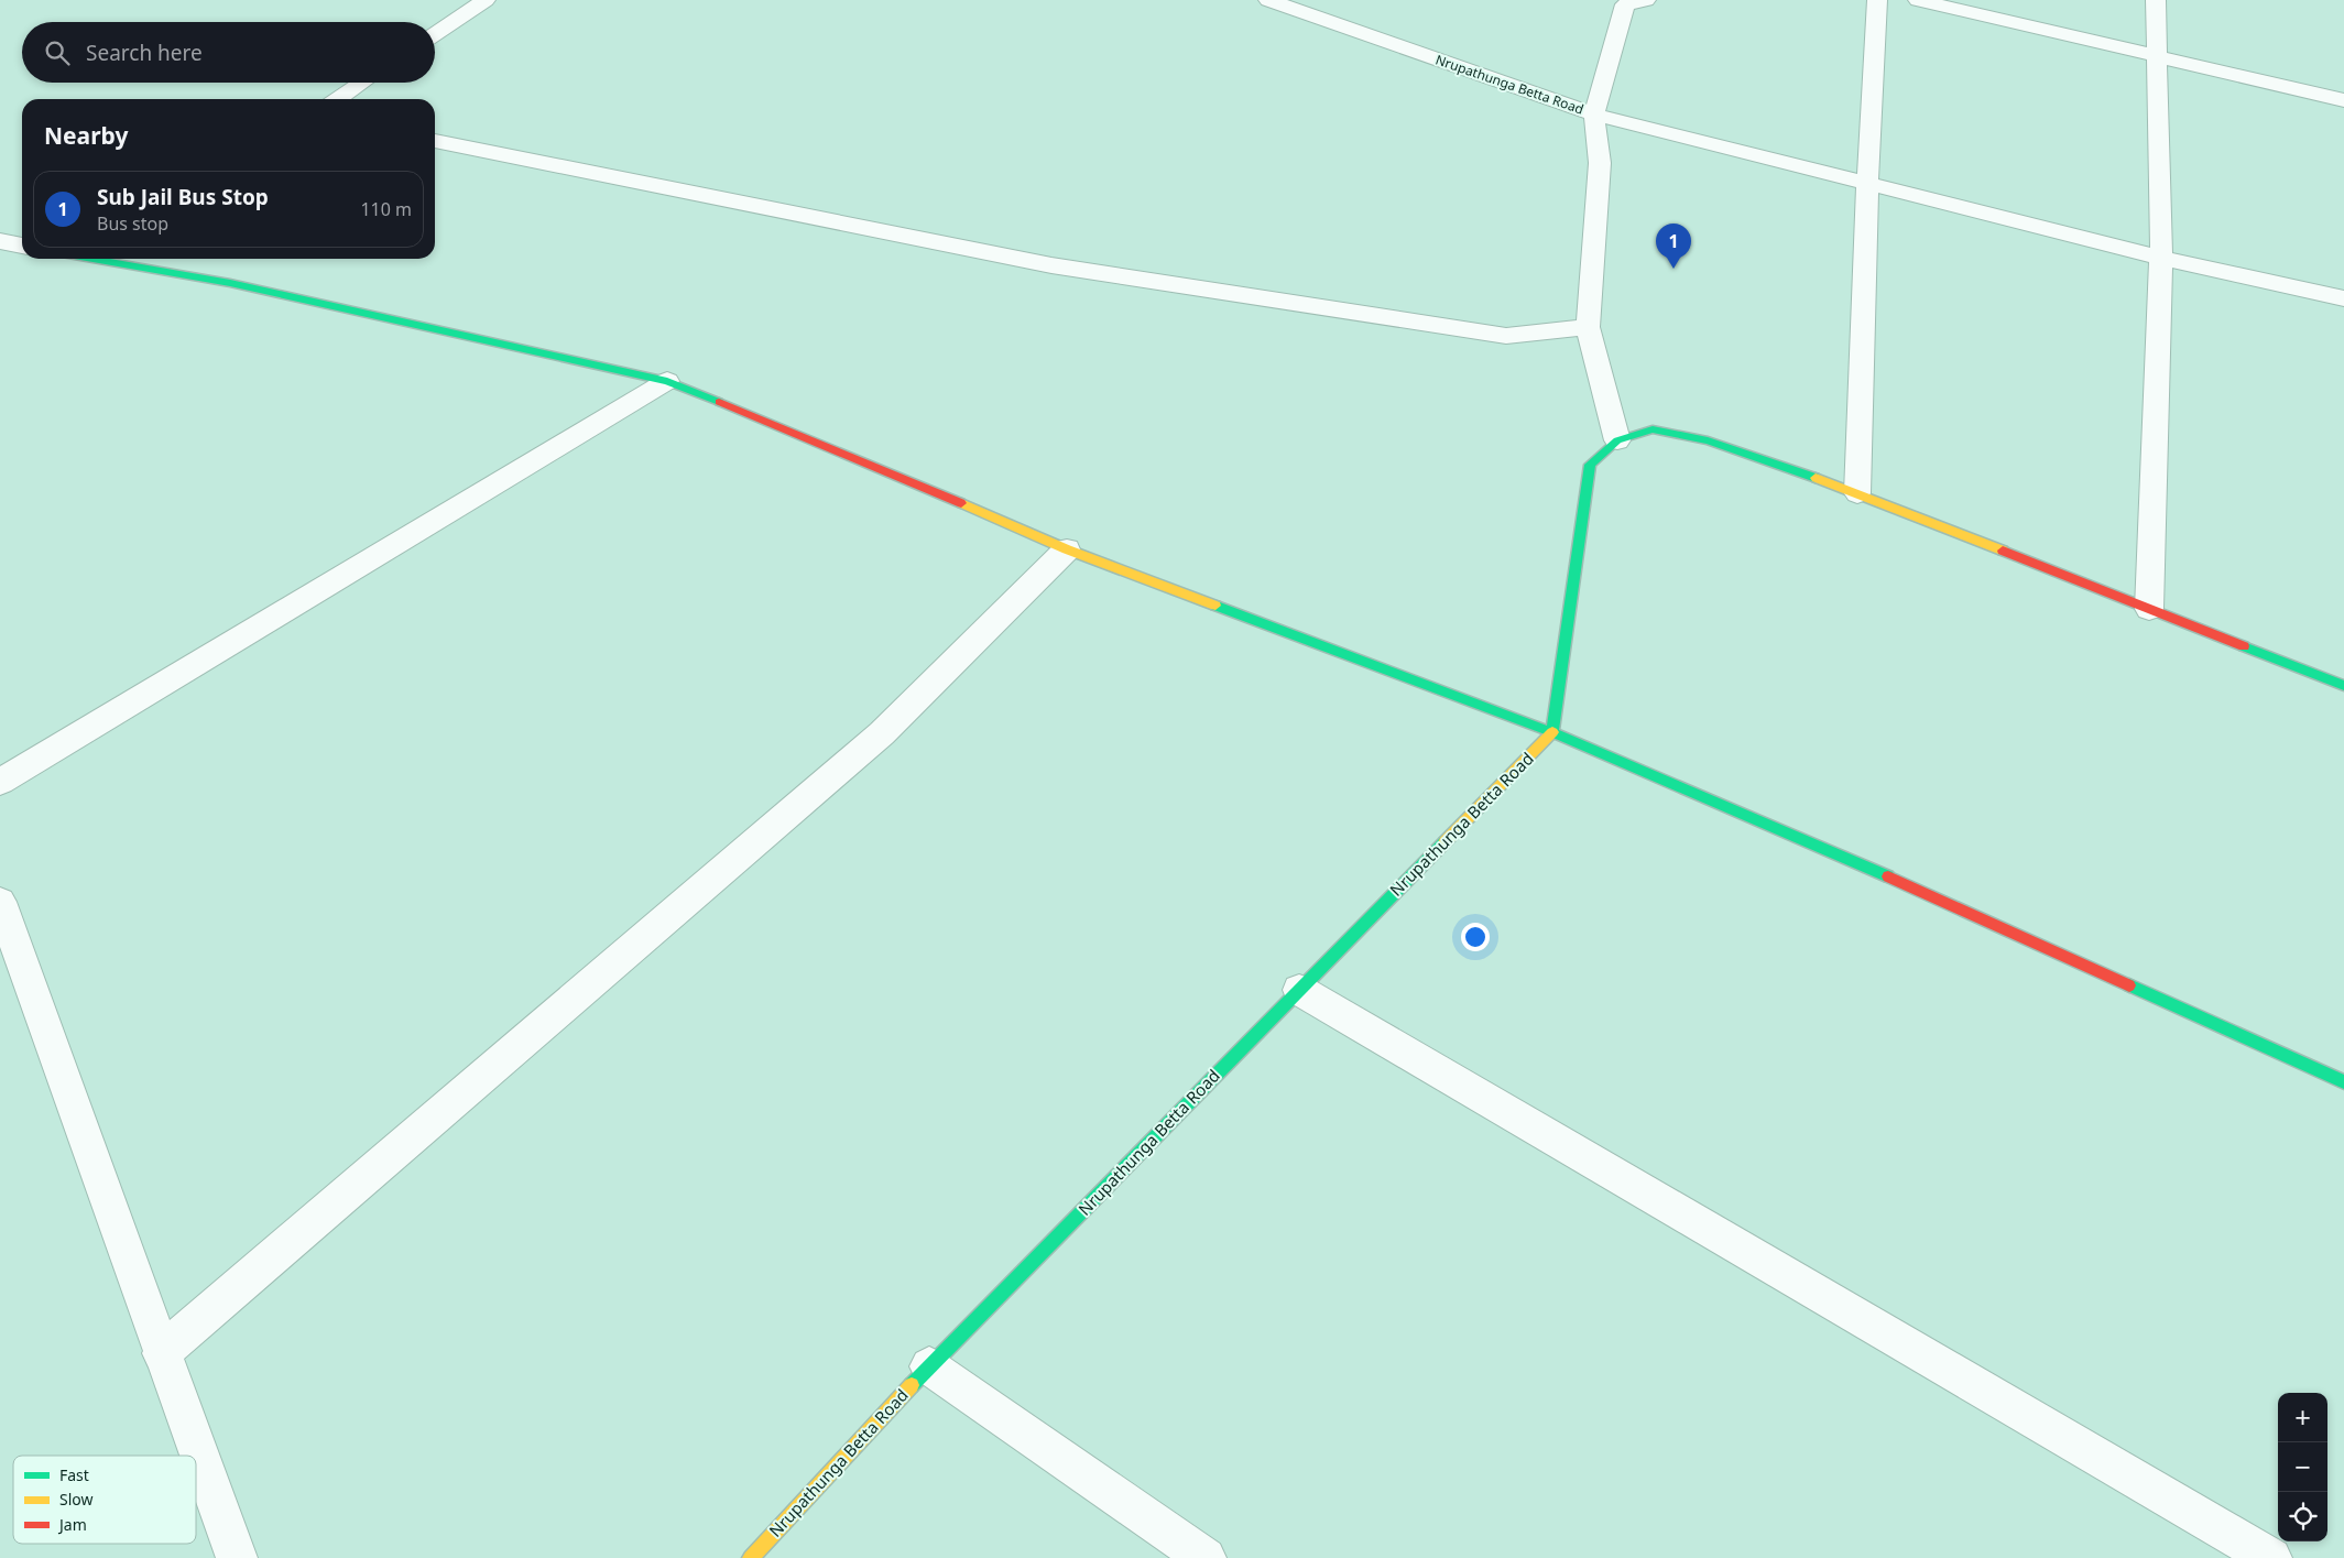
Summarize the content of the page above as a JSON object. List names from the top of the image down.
{
  "streets": {
    "street": ["Nrupathunga Betta Road"]
  },
  "legend": ["Fast", "Slow", "Jam"],
  "page": {
    "search": "Search here",
    "heading": "Nearby",
    "list": [
      {
        "mark": "1",
        "name": "Sub Jail Bus Stop",
        "note": "Bus stop",
        "value": "110 m"
      }
    ],
    "pins": "1",
    "map_buttons": ["+", "−"]
  }
}
